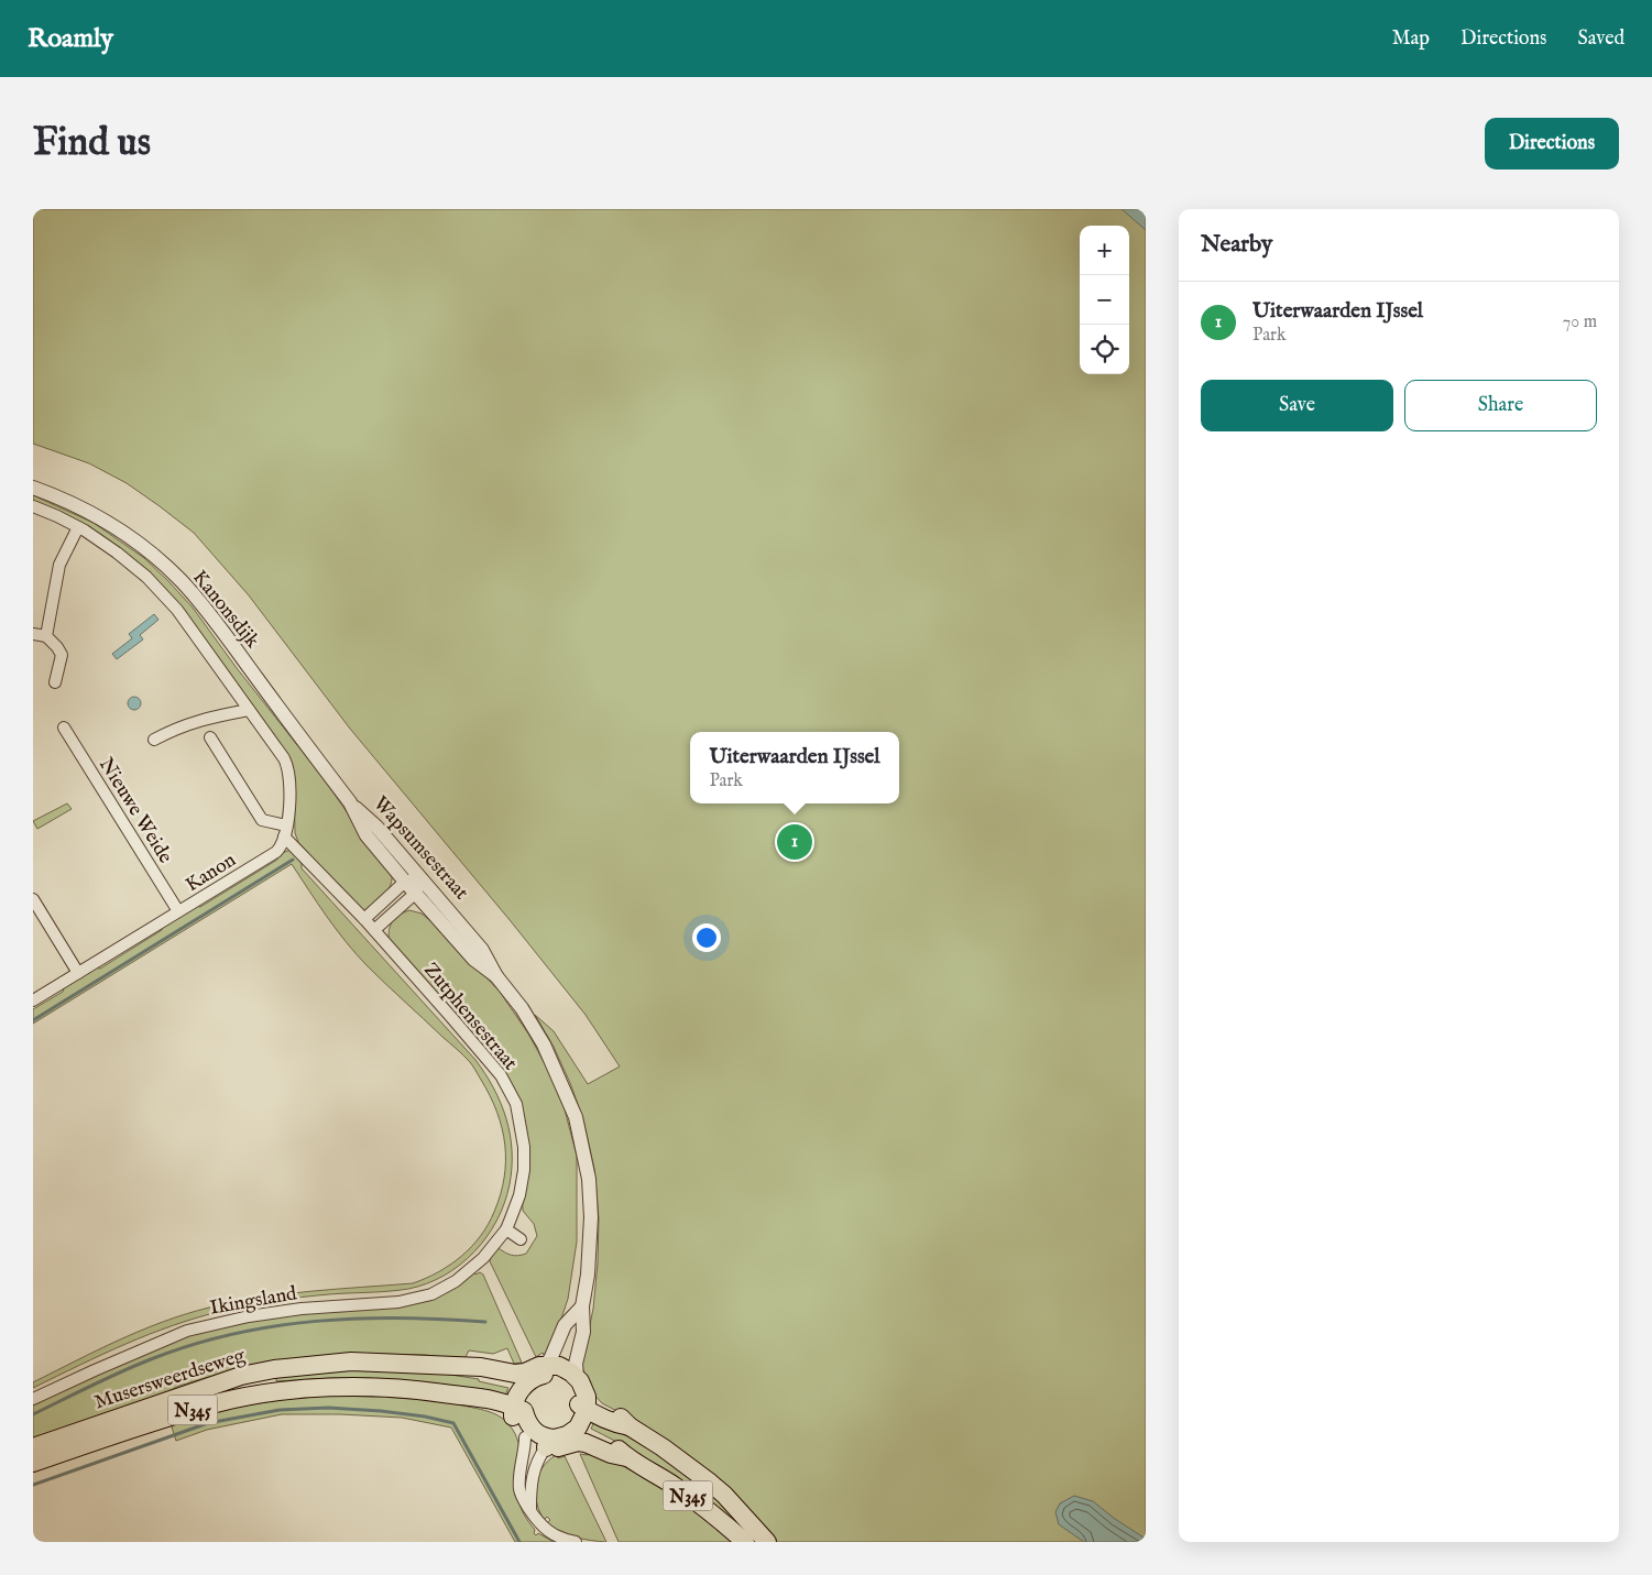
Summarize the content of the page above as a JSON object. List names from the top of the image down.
{
  "streets": {
    "main road": ["Musersweerdseweg", "N345"],
    "street": [
      "Kanonsdijk",
      "Nieuwe Weide",
      "Wapsumsestraat",
      "Kanon",
      "Zutphensestraat",
      "Ikingsland"
    ]
  },
  "crossings": [
    ["Kanonsdijk", "Wapsumsestraat"],
    ["Kanonsdijk", "Kanon"],
    ["Nieuwe Weide", "Kanon"],
    ["Kanon", "Zutphensestraat"],
    ["Zutphensestraat", "Ikingsland"],
    ["Musersweerdseweg", "N345"]
  ],
  "page": {
    "header": "Roamly",
    "nav": ["Map", "Directions", "Saved"],
    "buttons": [
      "Directions",
      ["Save", "Share"]
    ],
    "title": "Find us",
    "heading": "Nearby",
    "map_buttons": ["+", "−"],
    "list": [
      {
        "mark": "1",
        "name": "Uiterwaarden IJssel",
        "note": "Park",
        "value": "70 m"
      }
    ],
    "popup": ["Uiterwaarden IJssel", "Park"],
    "pins": "1"
  }
}
